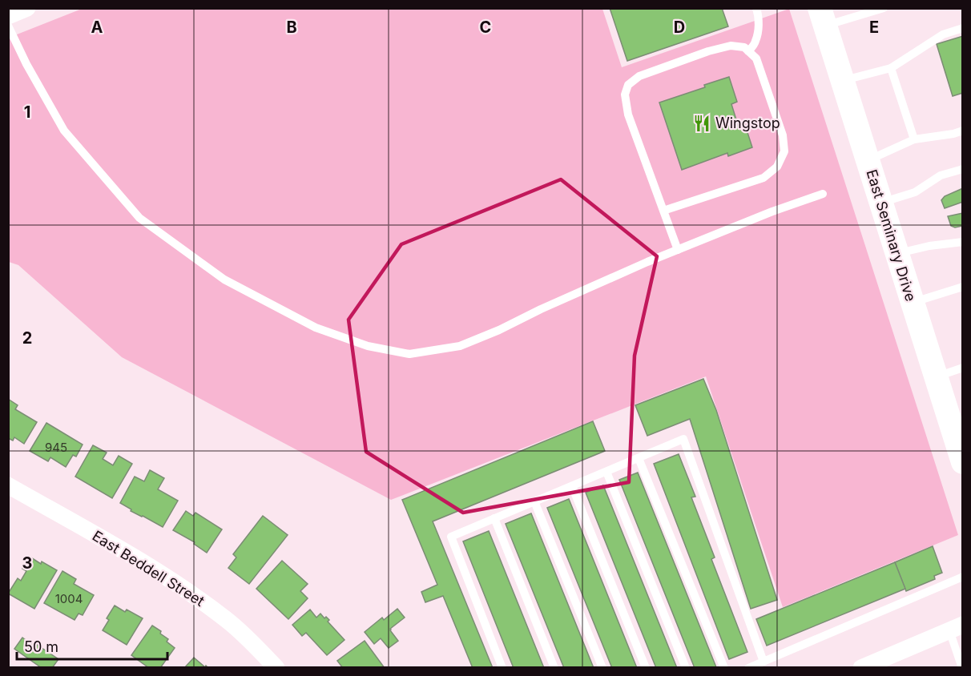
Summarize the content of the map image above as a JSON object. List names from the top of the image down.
{
  "streets": {
    "main road": ["East Seminary Drive"],
    "street": ["East Beddell Street"]
  },
  "places": {
    "restaurant": ["Wingstop"]
  },
  "house_numbers": ["945", "1004"],
  "scale_bar": "50 m",
  "grid": {
    "columns": [
      "A",
      "B",
      "C",
      "D",
      "E"
    ],
    "rows": ["1", "2", "3"]
  }
}
